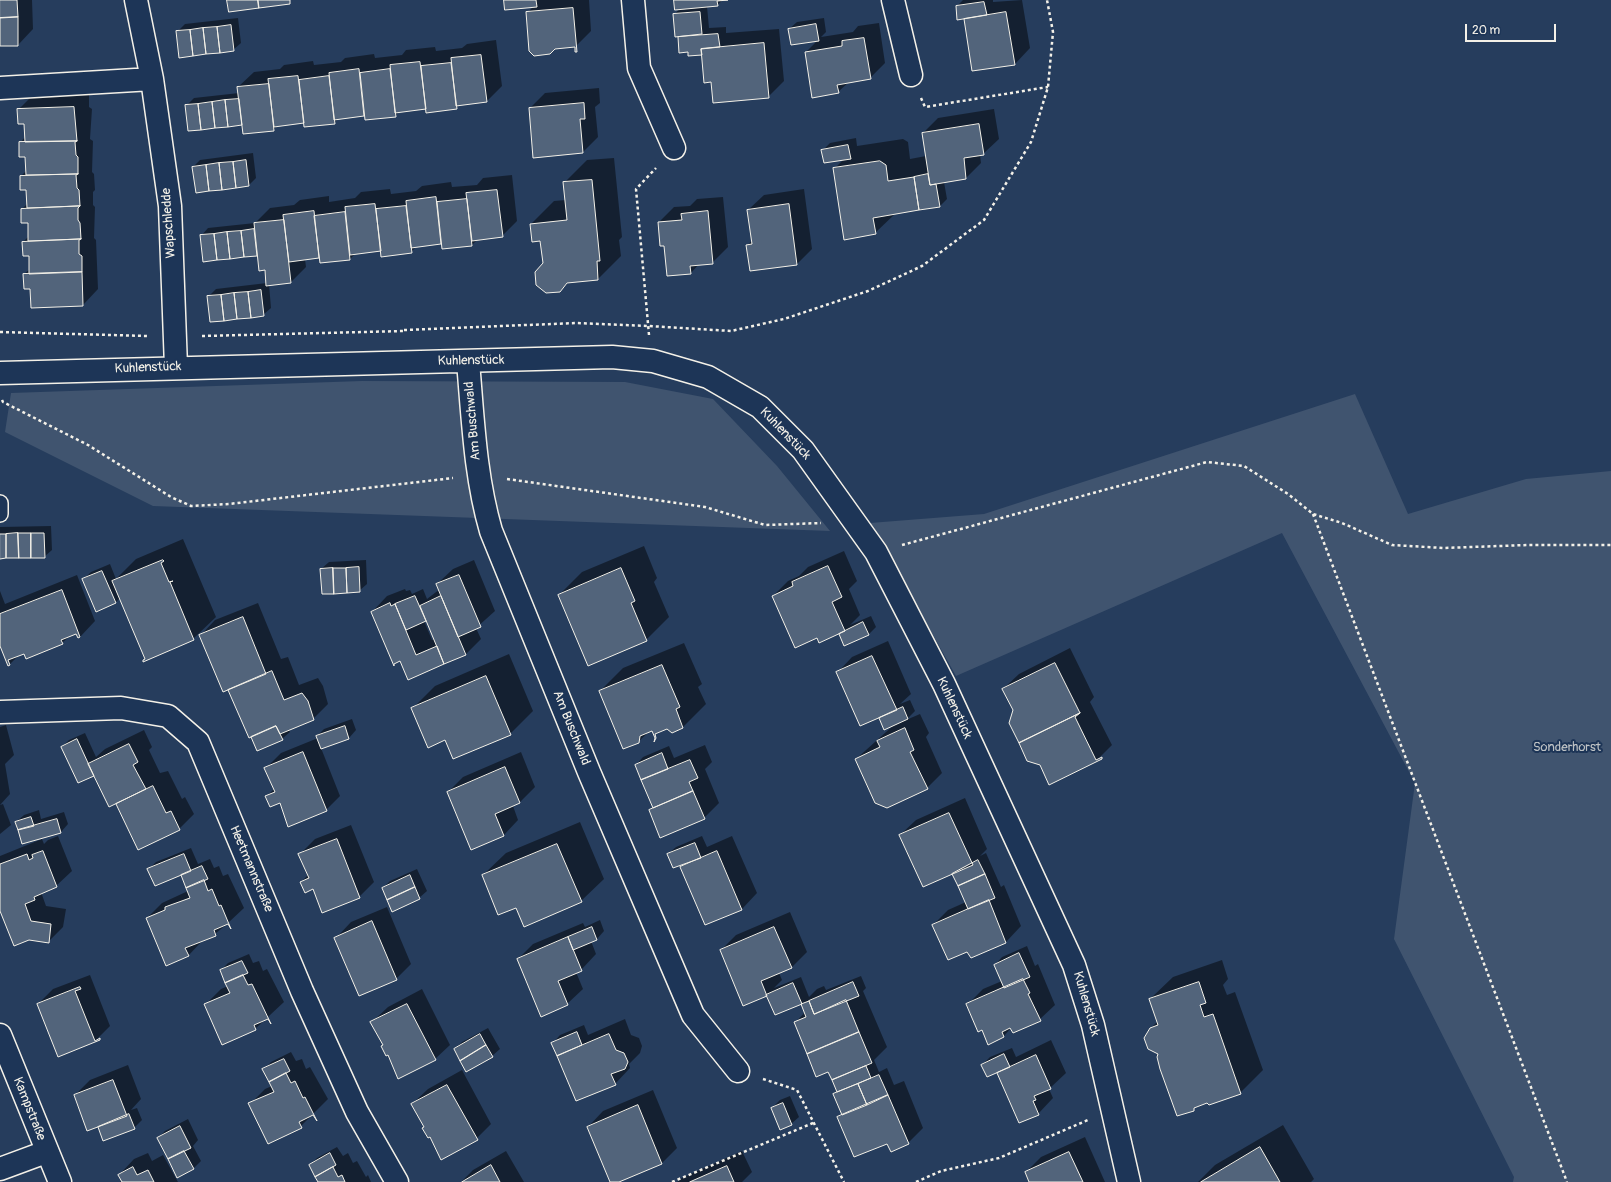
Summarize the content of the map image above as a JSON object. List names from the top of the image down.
{
  "streets": {
    "street": [
      "Wapschledde",
      "Kuhlenstück",
      "Am Buschwald",
      "Heetmannstraße",
      "Kampstraße"
    ]
  },
  "crossings": [
    ["Wapschledde", "Kuhlenstück"],
    ["Kuhlenstück", "Am Buschwald"]
  ],
  "parks": ["Sonderhorst"],
  "scale_bar": "20 m"
}
